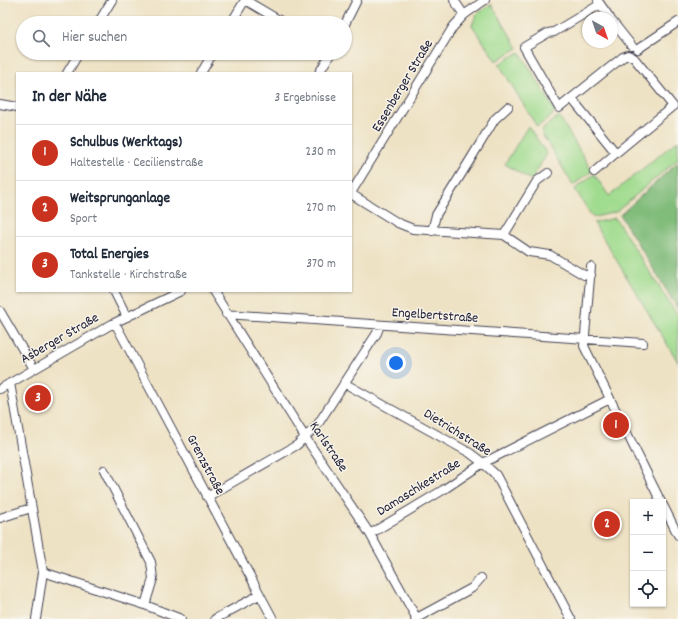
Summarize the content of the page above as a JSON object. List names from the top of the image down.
{
  "streets": {
    "street": [
      "Essenberger Straße",
      "Engelbertstraße",
      "Asberger Straße",
      "Dietrichstraße",
      "Karlstraße",
      "Grenzstraße",
      "Damaschkestraße"
    ]
  },
  "crossings": [
    ["Engelbertstraße", "Karlstraße"],
    ["Asberger Straße", "Grenzstraße"],
    ["Dietrichstraße", "Damaschkestraße"],
    ["Karlstraße", "Damaschkestraße"]
  ],
  "north": "bottom right",
  "page": {
    "search": "Hier suchen",
    "heading": ["In der Nähe", "3 Ergebnisse"],
    "list": [
      {
        "mark": "1",
        "name": "Schulbus (Werktags)",
        "note": "Haltestelle · Cecilienstraße",
        "value": "230 m"
      },
      {
        "mark": "2",
        "name": "Weitsprunganlage",
        "note": "Sport",
        "value": "270 m"
      },
      {
        "mark": "3",
        "name": "Total Energies",
        "note": "Tankstelle · Kirchstraße",
        "value": "370 m"
      }
    ],
    "pins": ["3", "1", "2"],
    "map_buttons": ["+", "−"]
  }
}
